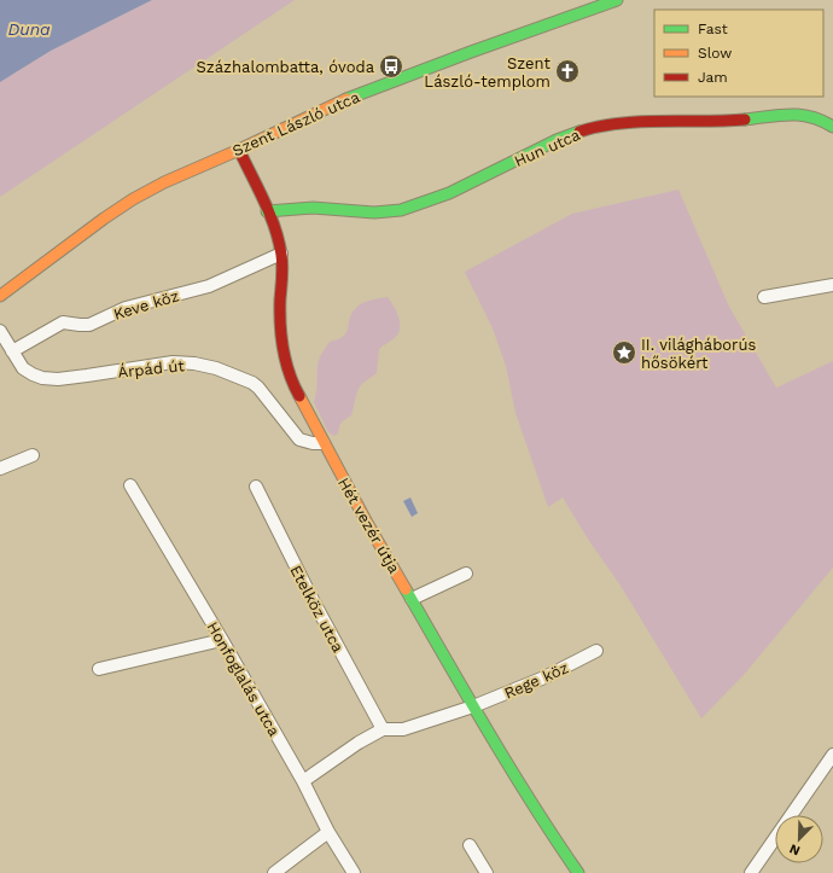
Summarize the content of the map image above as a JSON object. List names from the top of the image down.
{
  "streets": {
    "street": [
      "Szent László utca",
      "Hun utca",
      "Keve köz",
      "Árpád út",
      "Hét vezér útja",
      "Etelköz utca",
      "Honfoglalás utca",
      "Rege köz"
    ]
  },
  "crossings": [
    ["Szent László utca", "Hét vezér útja"],
    ["Hun utca", "Hét vezér útja"],
    ["Keve köz", "Árpád út"],
    ["Keve köz", "Hét vezér útja"],
    ["Árpád út", "Hét vezér útja"],
    ["Hét vezér útja", "Rege köz"],
    ["Etelköz utca", "Rege köz"]
  ],
  "water": ["Duna"],
  "places": {
    "bus stop": ["Százhalombatta, óvoda"],
    "church": ["Szent László-templom"],
    "place": ["II. világháborús hősökért"]
  },
  "legend": ["Fast", "Slow", "Jam"],
  "north": "bottom left"
}
